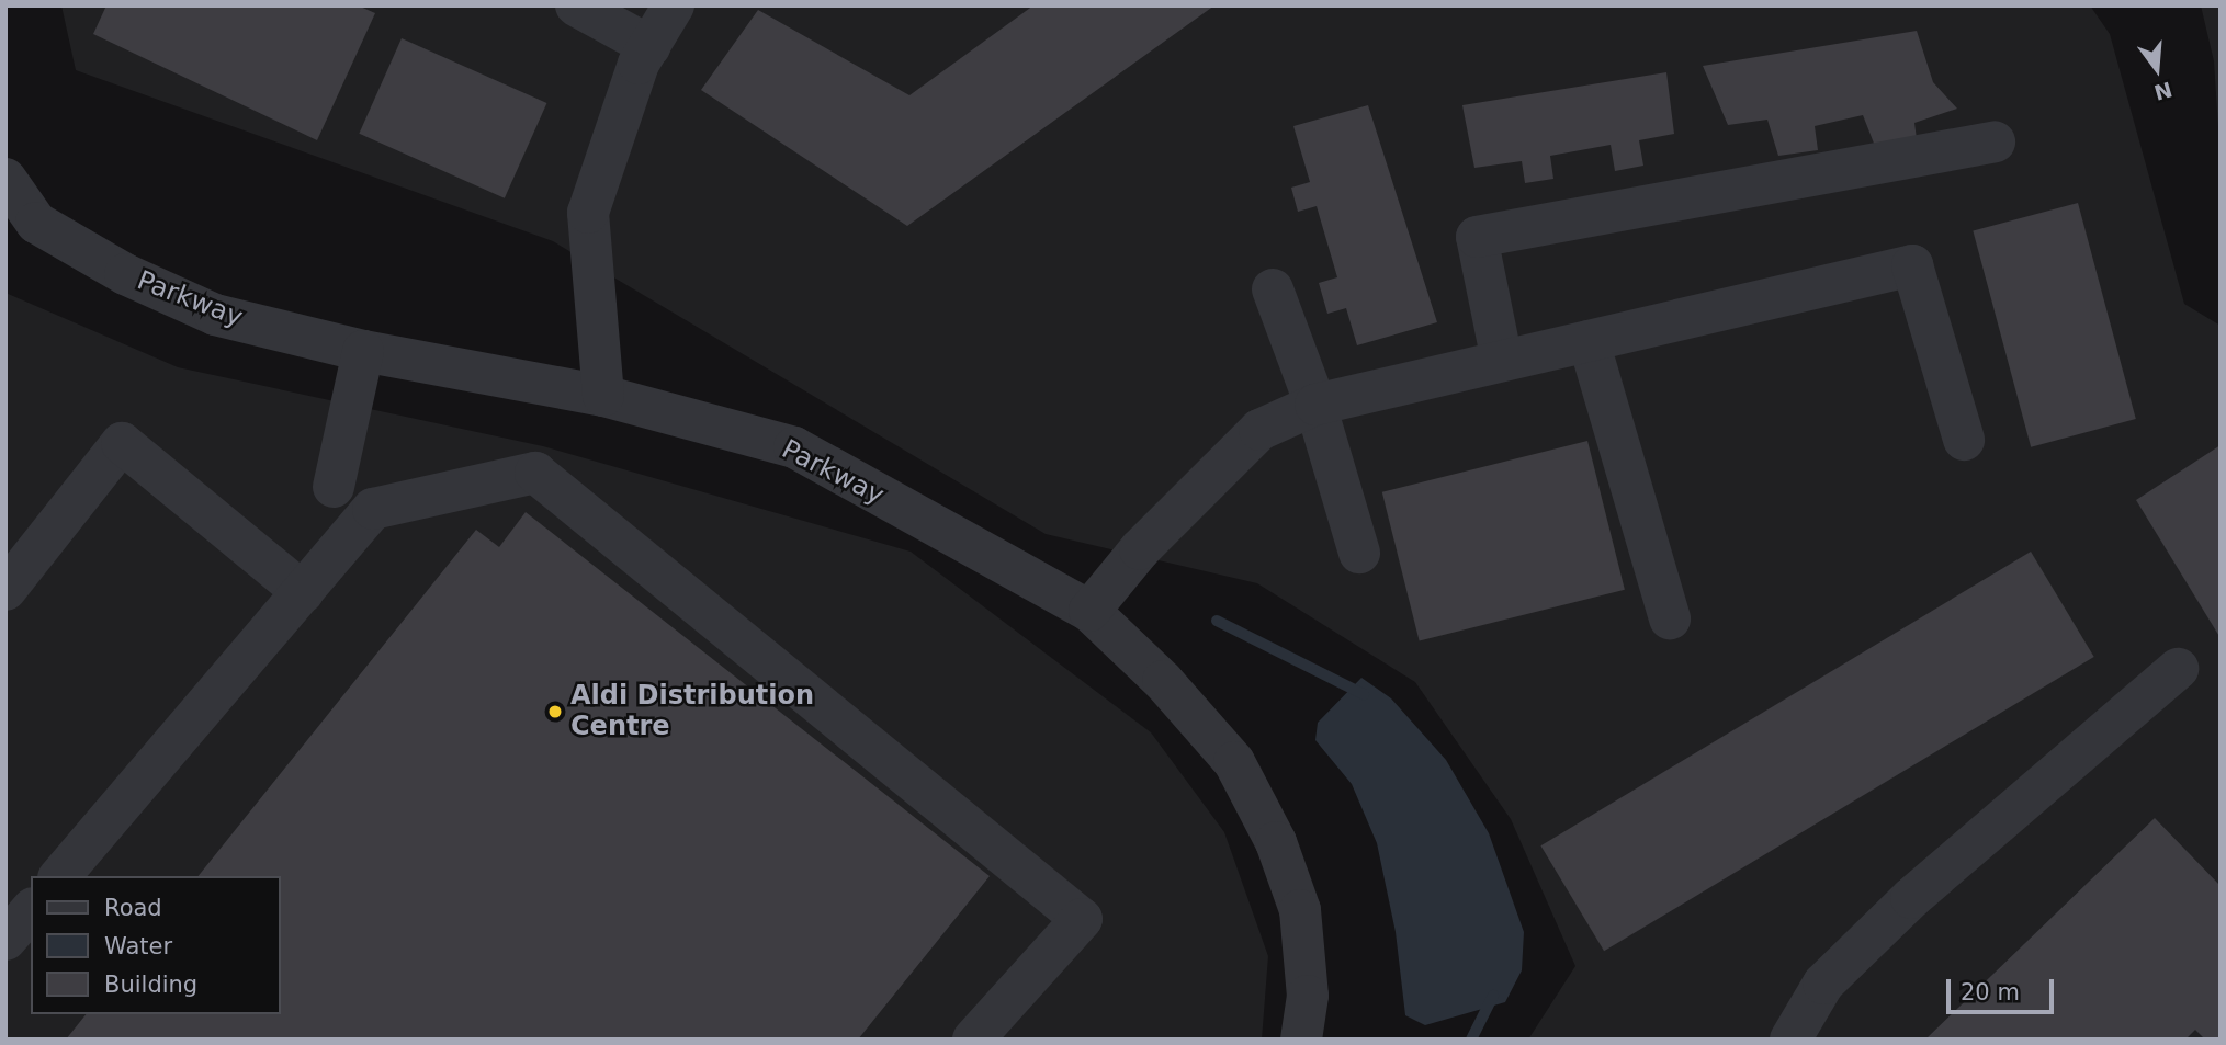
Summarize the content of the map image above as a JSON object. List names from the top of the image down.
{
  "streets": {
    "street": ["Parkway"]
  },
  "places": ["Aldi Distribution Centre"],
  "legend": ["Road", "Water", "Building"],
  "scale_bar": "20 m",
  "north": "bottom"
}
